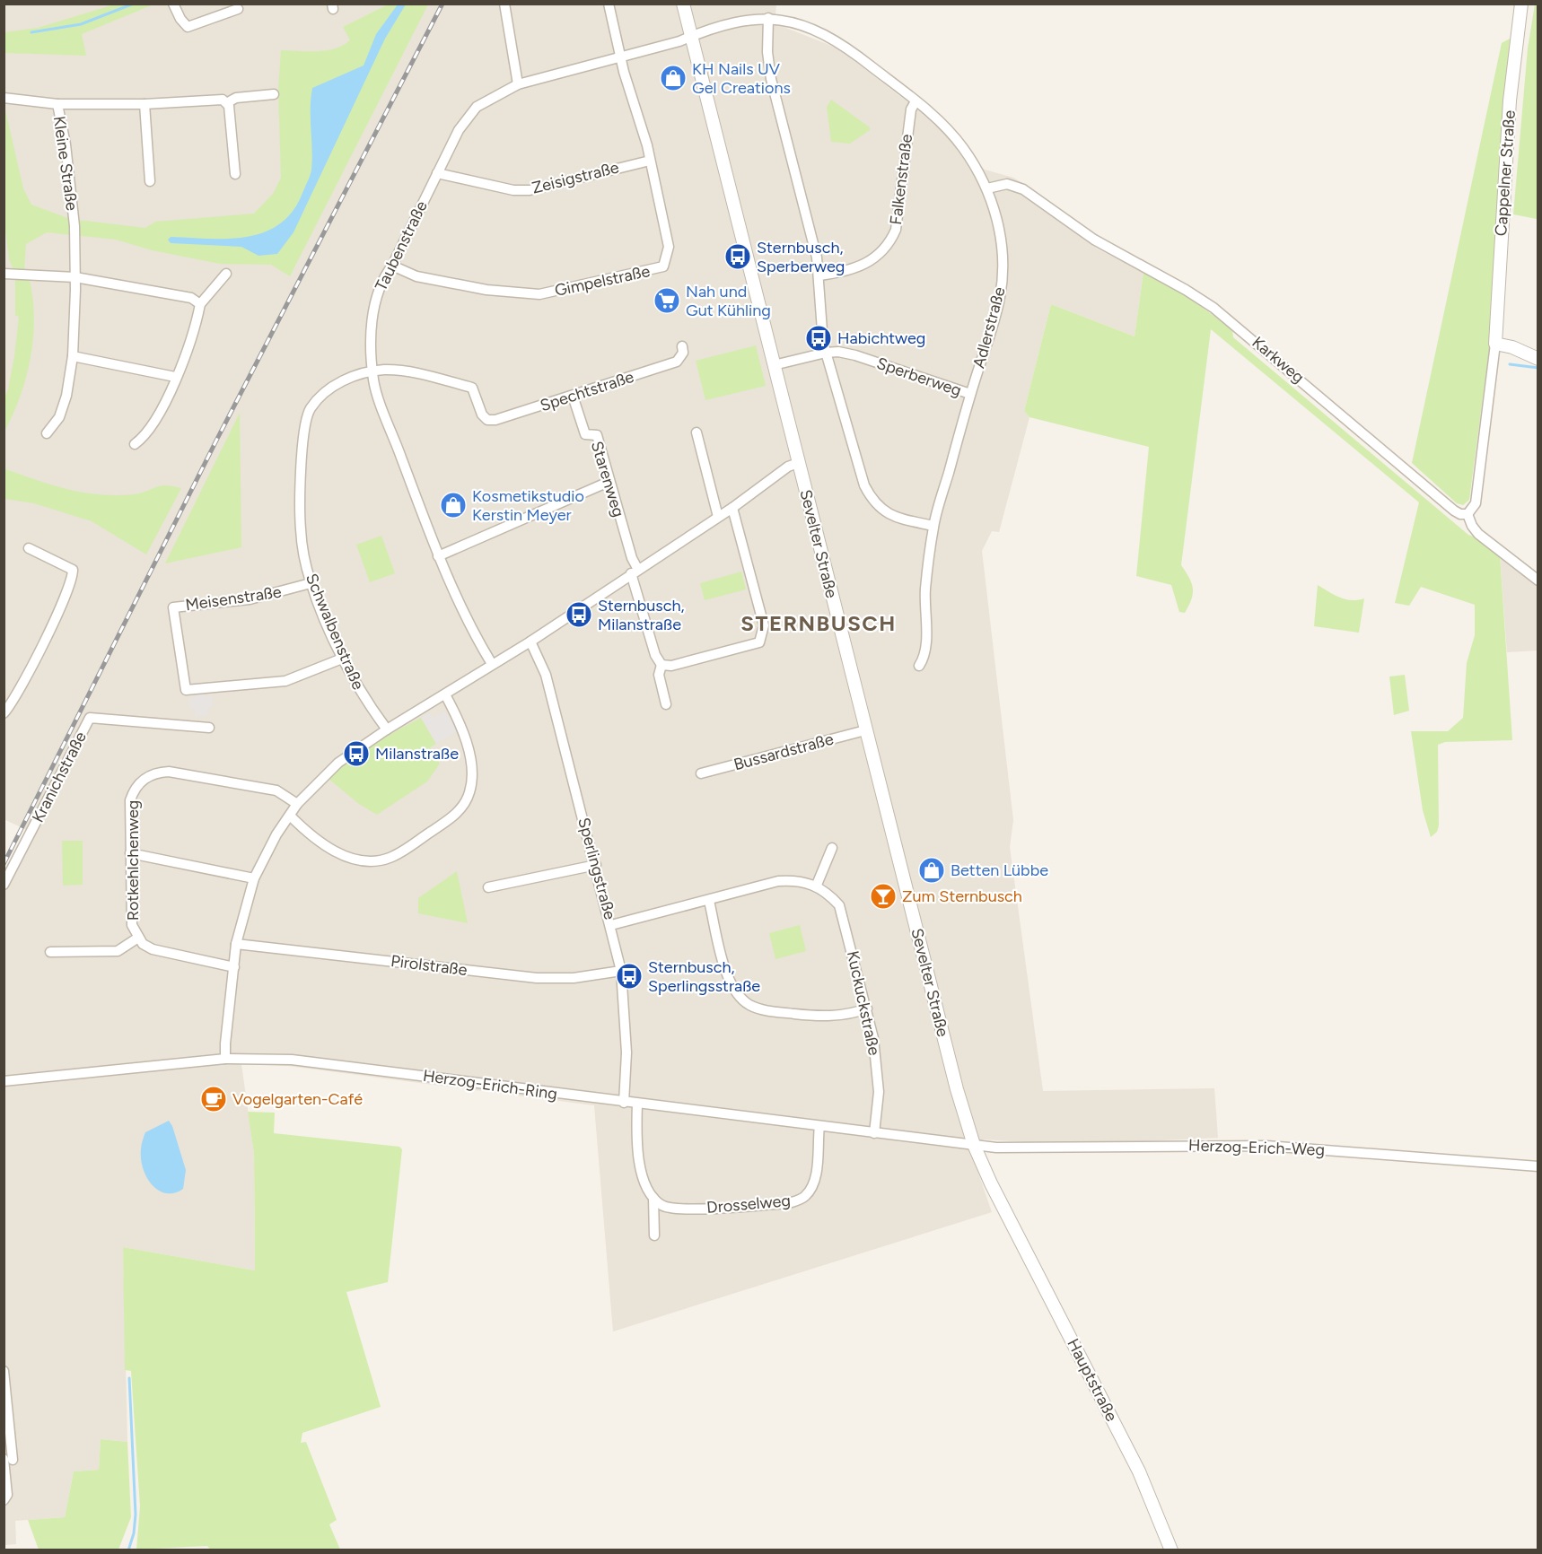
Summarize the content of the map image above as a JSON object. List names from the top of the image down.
{
  "streets": {
    "street": [
      "Kleine Straße",
      "Cappelner Straße",
      "Zeisigstraße",
      "Falkenstraße",
      "Taubenstraße",
      "Gimpelstraße",
      "Adlerstraße",
      "Karkweg",
      "Sperberweg",
      "Spechtstraße",
      "Starenweg",
      "Sevelter Straße",
      "Meisenstraße",
      "Schwalbenstraße",
      "Bussardstraße",
      "Kranichstraße",
      "Rotkehlchenweg",
      "Sperlingstraße",
      "Pirolstraße",
      "Kuckuckstraße",
      "Herzog-Erich-Ring",
      "Herzog-Erich-Weg",
      "Drosselweg",
      "Hauptstraße"
    ]
  },
  "crossings": [
    ["Cappelner Straße", "Karkweg"],
    ["Zeisigstraße", "Taubenstraße"],
    ["Zeisigstraße", "Gimpelstraße"],
    ["Falkenstraße", "Adlerstraße"],
    ["Taubenstraße", "Gimpelstraße"],
    ["Taubenstraße", "Adlerstraße"],
    ["Taubenstraße", "Sevelter Straße"],
    ["Taubenstraße", "Schwalbenstraße"],
    ["Adlerstraße", "Karkweg"],
    ["Adlerstraße", "Sperberweg"],
    ["Adlerstraße", "Sevelter Straße"],
    ["Sperberweg", "Sevelter Straße"],
    ["Spechtstraße", "Starenweg"],
    ["Spechtstraße", "Schwalbenstraße"],
    ["Sevelter Straße", "Bussardstraße"],
    ["Sevelter Straße", "Herzog-Erich-Ring"],
    ["Sevelter Straße", "Herzog-Erich-Weg"],
    ["Sevelter Straße", "Hauptstraße"],
    ["Meisenstraße", "Schwalbenstraße"],
    ["Sperlingstraße", "Pirolstraße"],
    ["Sperlingstraße", "Herzog-Erich-Ring"],
    ["Kuckuckstraße", "Herzog-Erich-Ring"],
    ["Herzog-Erich-Ring", "Herzog-Erich-Weg"],
    ["Herzog-Erich-Ring", "Drosselweg"]
  ],
  "districts": ["STERNBUSCH"],
  "places": {
    "shop": ["KH Nails UV Gel Creations", "Kosmetikstudio Kerstin Meyer", "Betten Lübbe"],
    "bus stop": [
      "Sternbusch, Sperberweg",
      "Habichtweg",
      "Sternbusch, Milanstraße",
      "Milanstraße",
      "Sternbusch, Sperlingsstraße"
    ],
    "supermarket": ["Nah und Gut Kühling"],
    "bar": ["Zum Sternbusch"],
    "cafe": ["Vogelgarten-Café"]
  }
}
